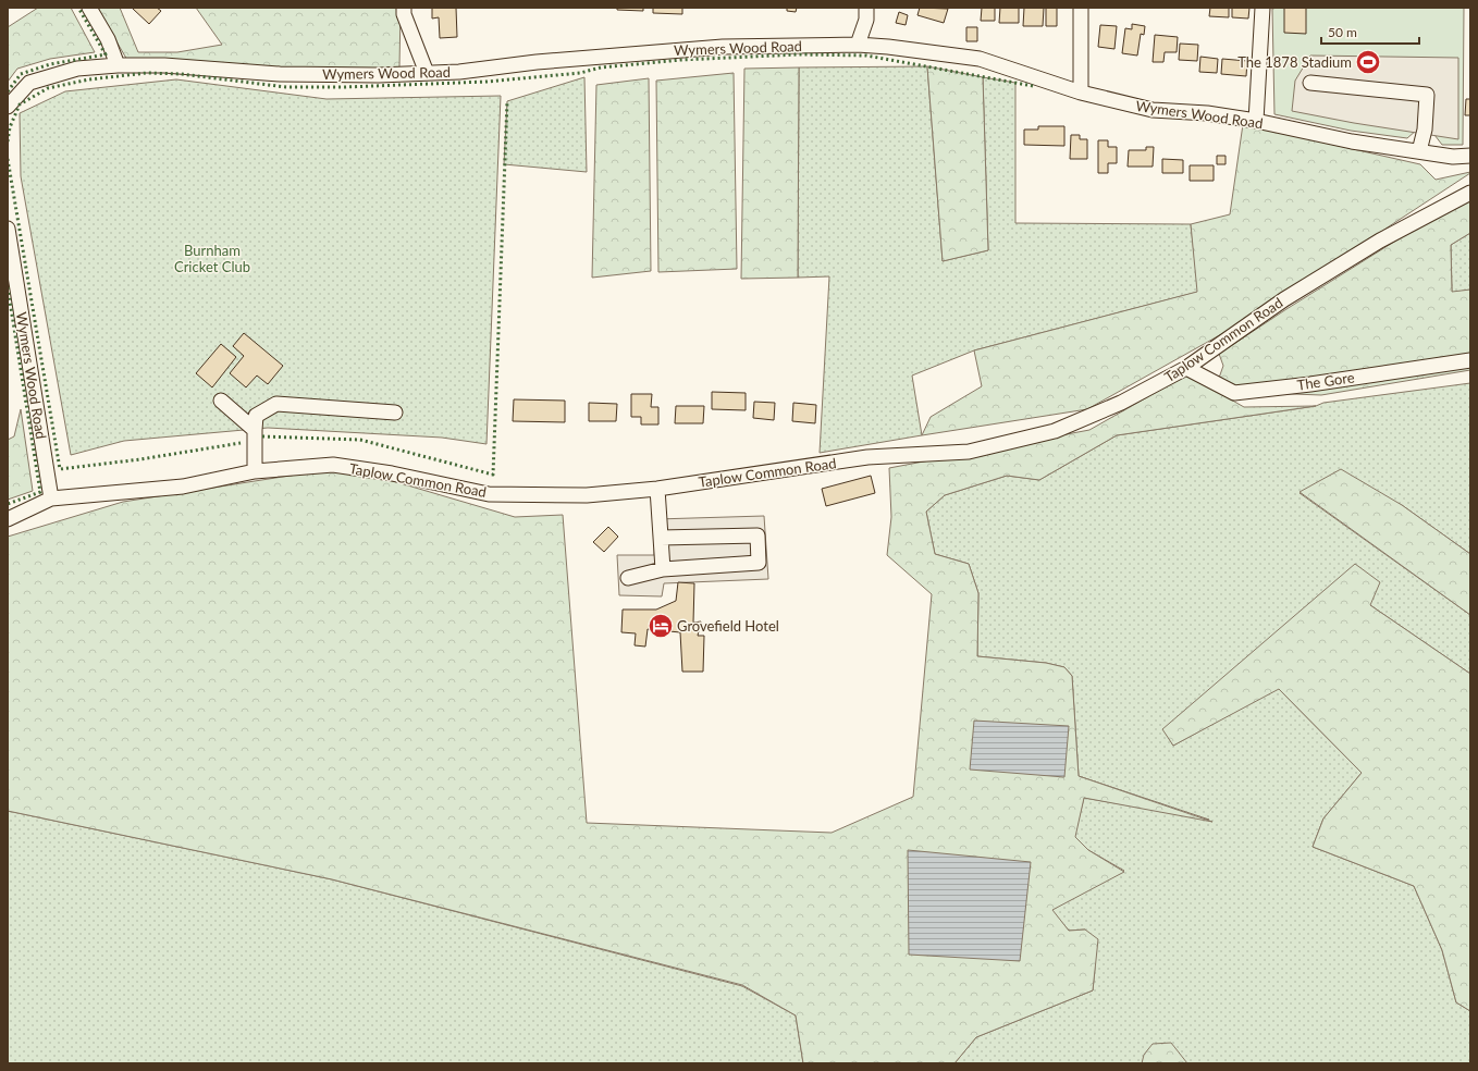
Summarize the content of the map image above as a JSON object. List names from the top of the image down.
{
  "streets": {
    "street": ["Wymers Wood Road", "Taplow Common Road", "The Gore"]
  },
  "crossings": [
    ["Wymers Wood Road", "Taplow Common Road"],
    ["Taplow Common Road", "The Gore"]
  ],
  "parks": ["Burnham Cricket Club"],
  "places": {
    "sports": ["The 1878 Stadium"],
    "hotel": ["Grovefield Hotel"]
  },
  "scale_bar": "50 m"
}
